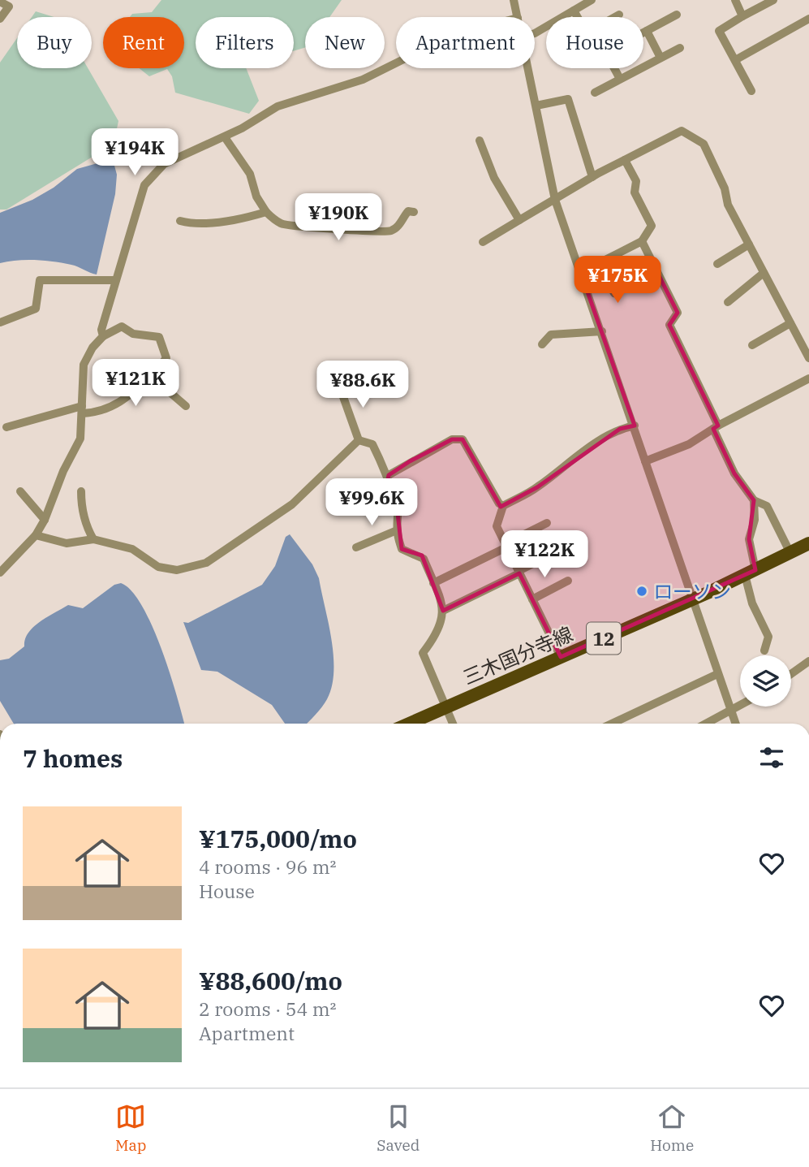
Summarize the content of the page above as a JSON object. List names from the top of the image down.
{
  "streets": {
    "main road": ["12", "三木国分寺線"]
  },
  "places": ["ローソン"],
  "page": {
    "chip": [
      "Buy",
      "Rent",
      "Filters",
      "New",
      "Apartment",
      "House"
    ],
    "price": [
      "¥194K",
      "¥190K",
      "¥175K",
      "¥121K",
      "¥88.6K",
      "¥99.6K",
      "¥122K"
    ],
    "heading": "7 homes",
    "list": [
      {
        "name": "¥175,000/mo",
        "note": "4 rooms · 96 m² · House"
      },
      {
        "name": "¥88,600/mo",
        "note": "2 rooms · 54 m² · Apartment"
      }
    ],
    "tabs": ["Map", "Saved", "Home"]
  }
}
